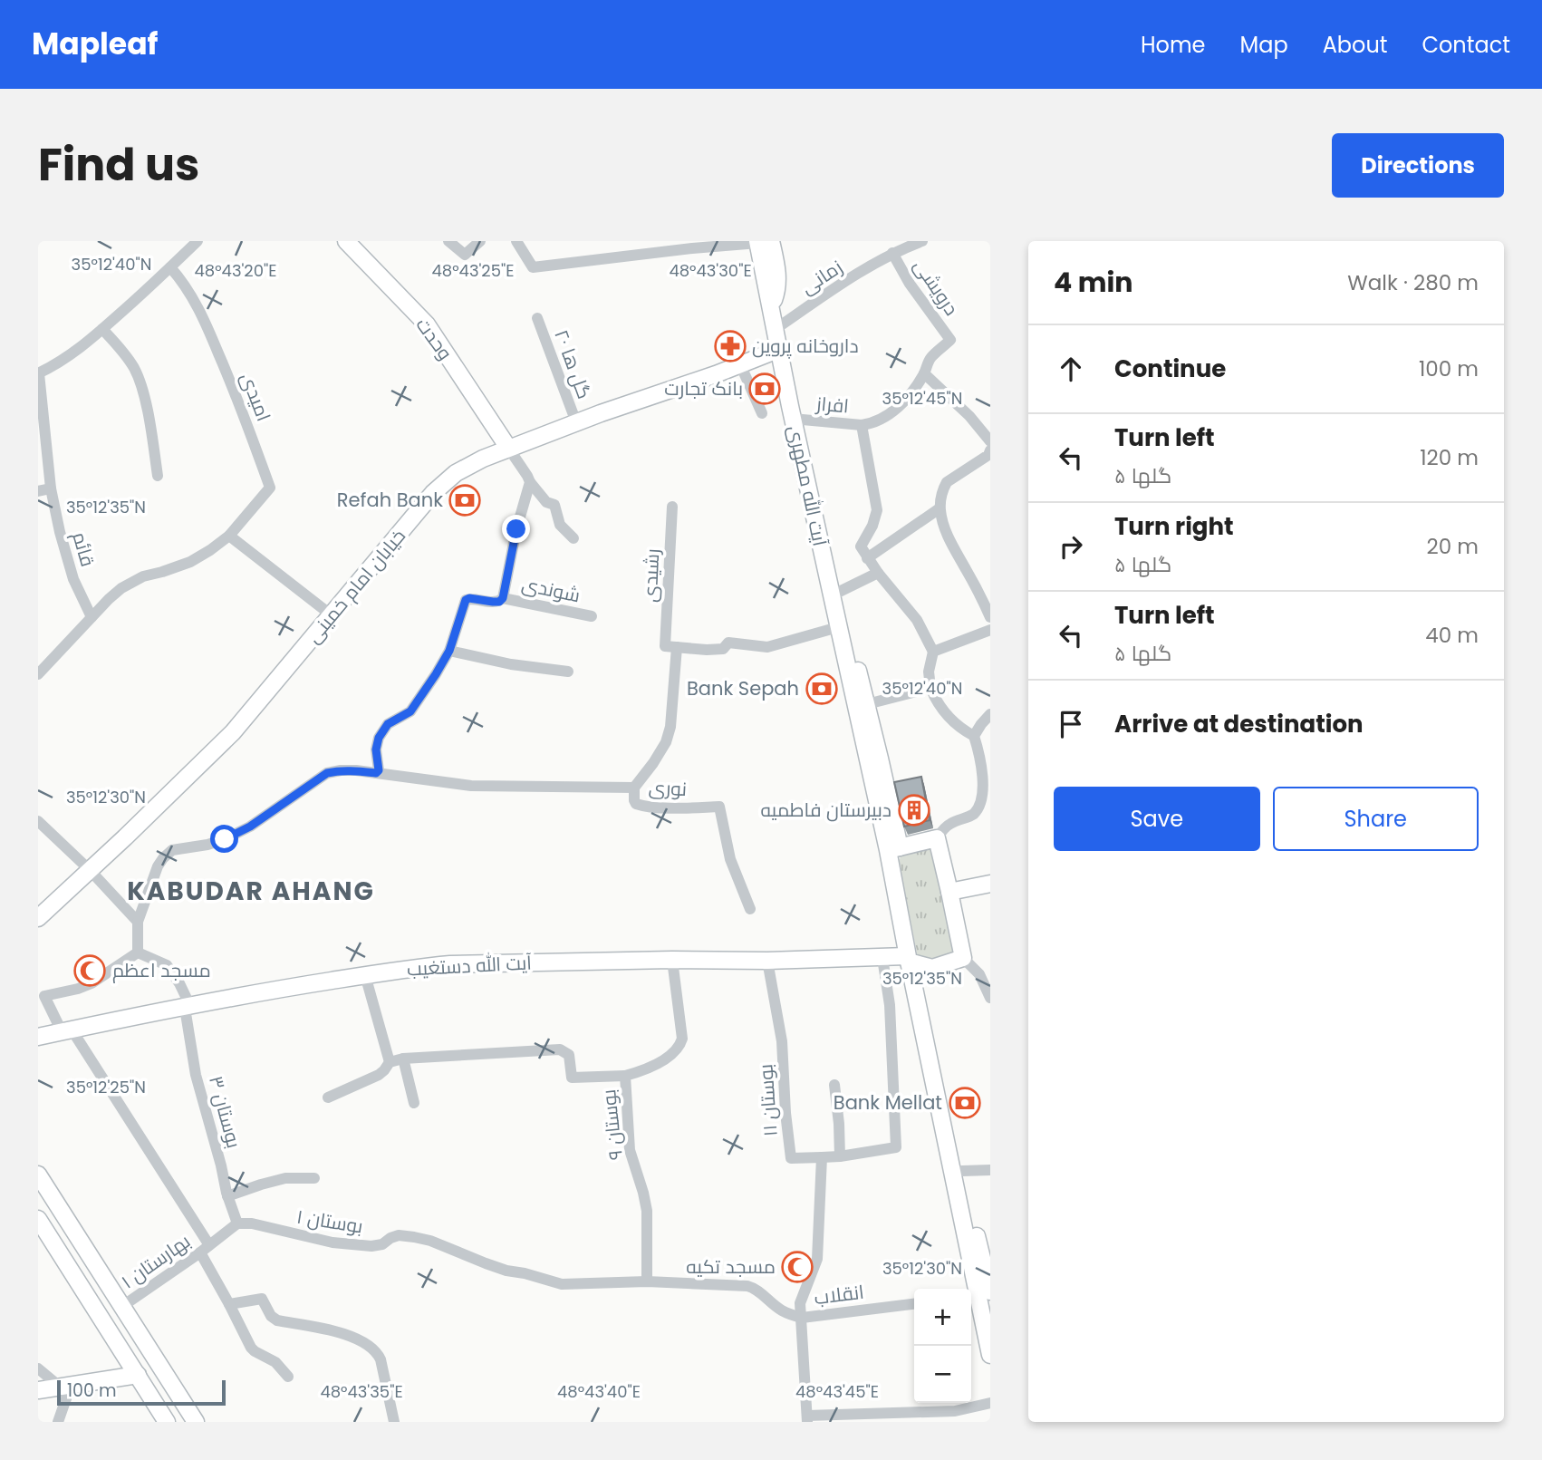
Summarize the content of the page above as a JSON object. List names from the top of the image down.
{
  "streets": {
    "main road": [
      "وحدت",
      "آیت الله مطهری",
      "خیابان امام خمینی",
      "آیت الله دستغیب"
    ],
    "street": [
      "زمانی",
      "درویشی",
      "گل ها ۲۰",
      "امیدی",
      "افراز",
      "قائم",
      "رشیدی",
      "شوندی",
      "نوری",
      "بوستان ۱۱",
      "بوستان ۳",
      "بوستان ۹",
      "بوستان ۱",
      "بهارستان ۱",
      "انقلاب"
    ]
  },
  "crossings": [
    ["زمانی", "درویشی"],
    ["زمانی", "آیت الله مطهری"],
    ["درویشی", "افراز"],
    ["وحدت", "خیابان امام خمینی"],
    ["گل ها ۲۰", "خیابان امام خمینی"],
    ["افراز", "آیت الله مطهری"],
    ["آیت الله مطهری", "خیابان امام خمینی"],
    ["رشیدی", "نوری"],
    ["آیت الله دستغیب", "بوستان ۱۱"],
    ["آیت الله دستغیب", "بوستان ۳"],
    ["آیت الله دستغیب", "بوستان ۹"],
    ["بوستان ۳", "بوستان ۱"],
    ["بوستان ۹", "بوستان ۱"],
    ["بوستان ۱", "انقلاب"]
  ],
  "districts": ["KABUDAR AHANG"],
  "places": {
    "pharmacy": ["داروخانه پروین"],
    "bank": [
      "بانک تجارت",
      "Refah Bank",
      "Bank Sepah",
      "Bank Mellat"
    ],
    "building": ["دبیرستان فاطمیه"],
    "mosque": ["مسجد اعظم", "مسجد تکیه"]
  },
  "scale_bar": "100 m",
  "page": {
    "header": "Mapleaf",
    "nav": [
      "Home",
      "Map",
      "About",
      "Contact"
    ],
    "title": "Find us",
    "buttons": [
      "Directions",
      ["Save", "Share"]
    ],
    "heading": ["4 min", "Walk · 280 m"],
    "list": [
      ["Continue", "100 m"],
      ["Turn left", "گلها ۵", "120 m"],
      ["Turn right", "گلها ۵", "20 m"],
      ["Turn left", "گلها ۵", "40 m"],
      "Arrive at destination"
    ],
    "map_buttons": ["+", "−"],
    "scale": "100 m"
  },
  "coordinates": [
    "35°12'40\"N",
    "48°43'20\"E",
    "48°43'25\"E",
    "48°43'30\"E",
    "35°12'45\"N",
    "35°12'35\"N",
    "35°12'30\"N",
    "35°12'25\"N",
    "48°43'35\"E",
    "48°43'40\"E",
    "48°43'45\"E"
  ]
}
